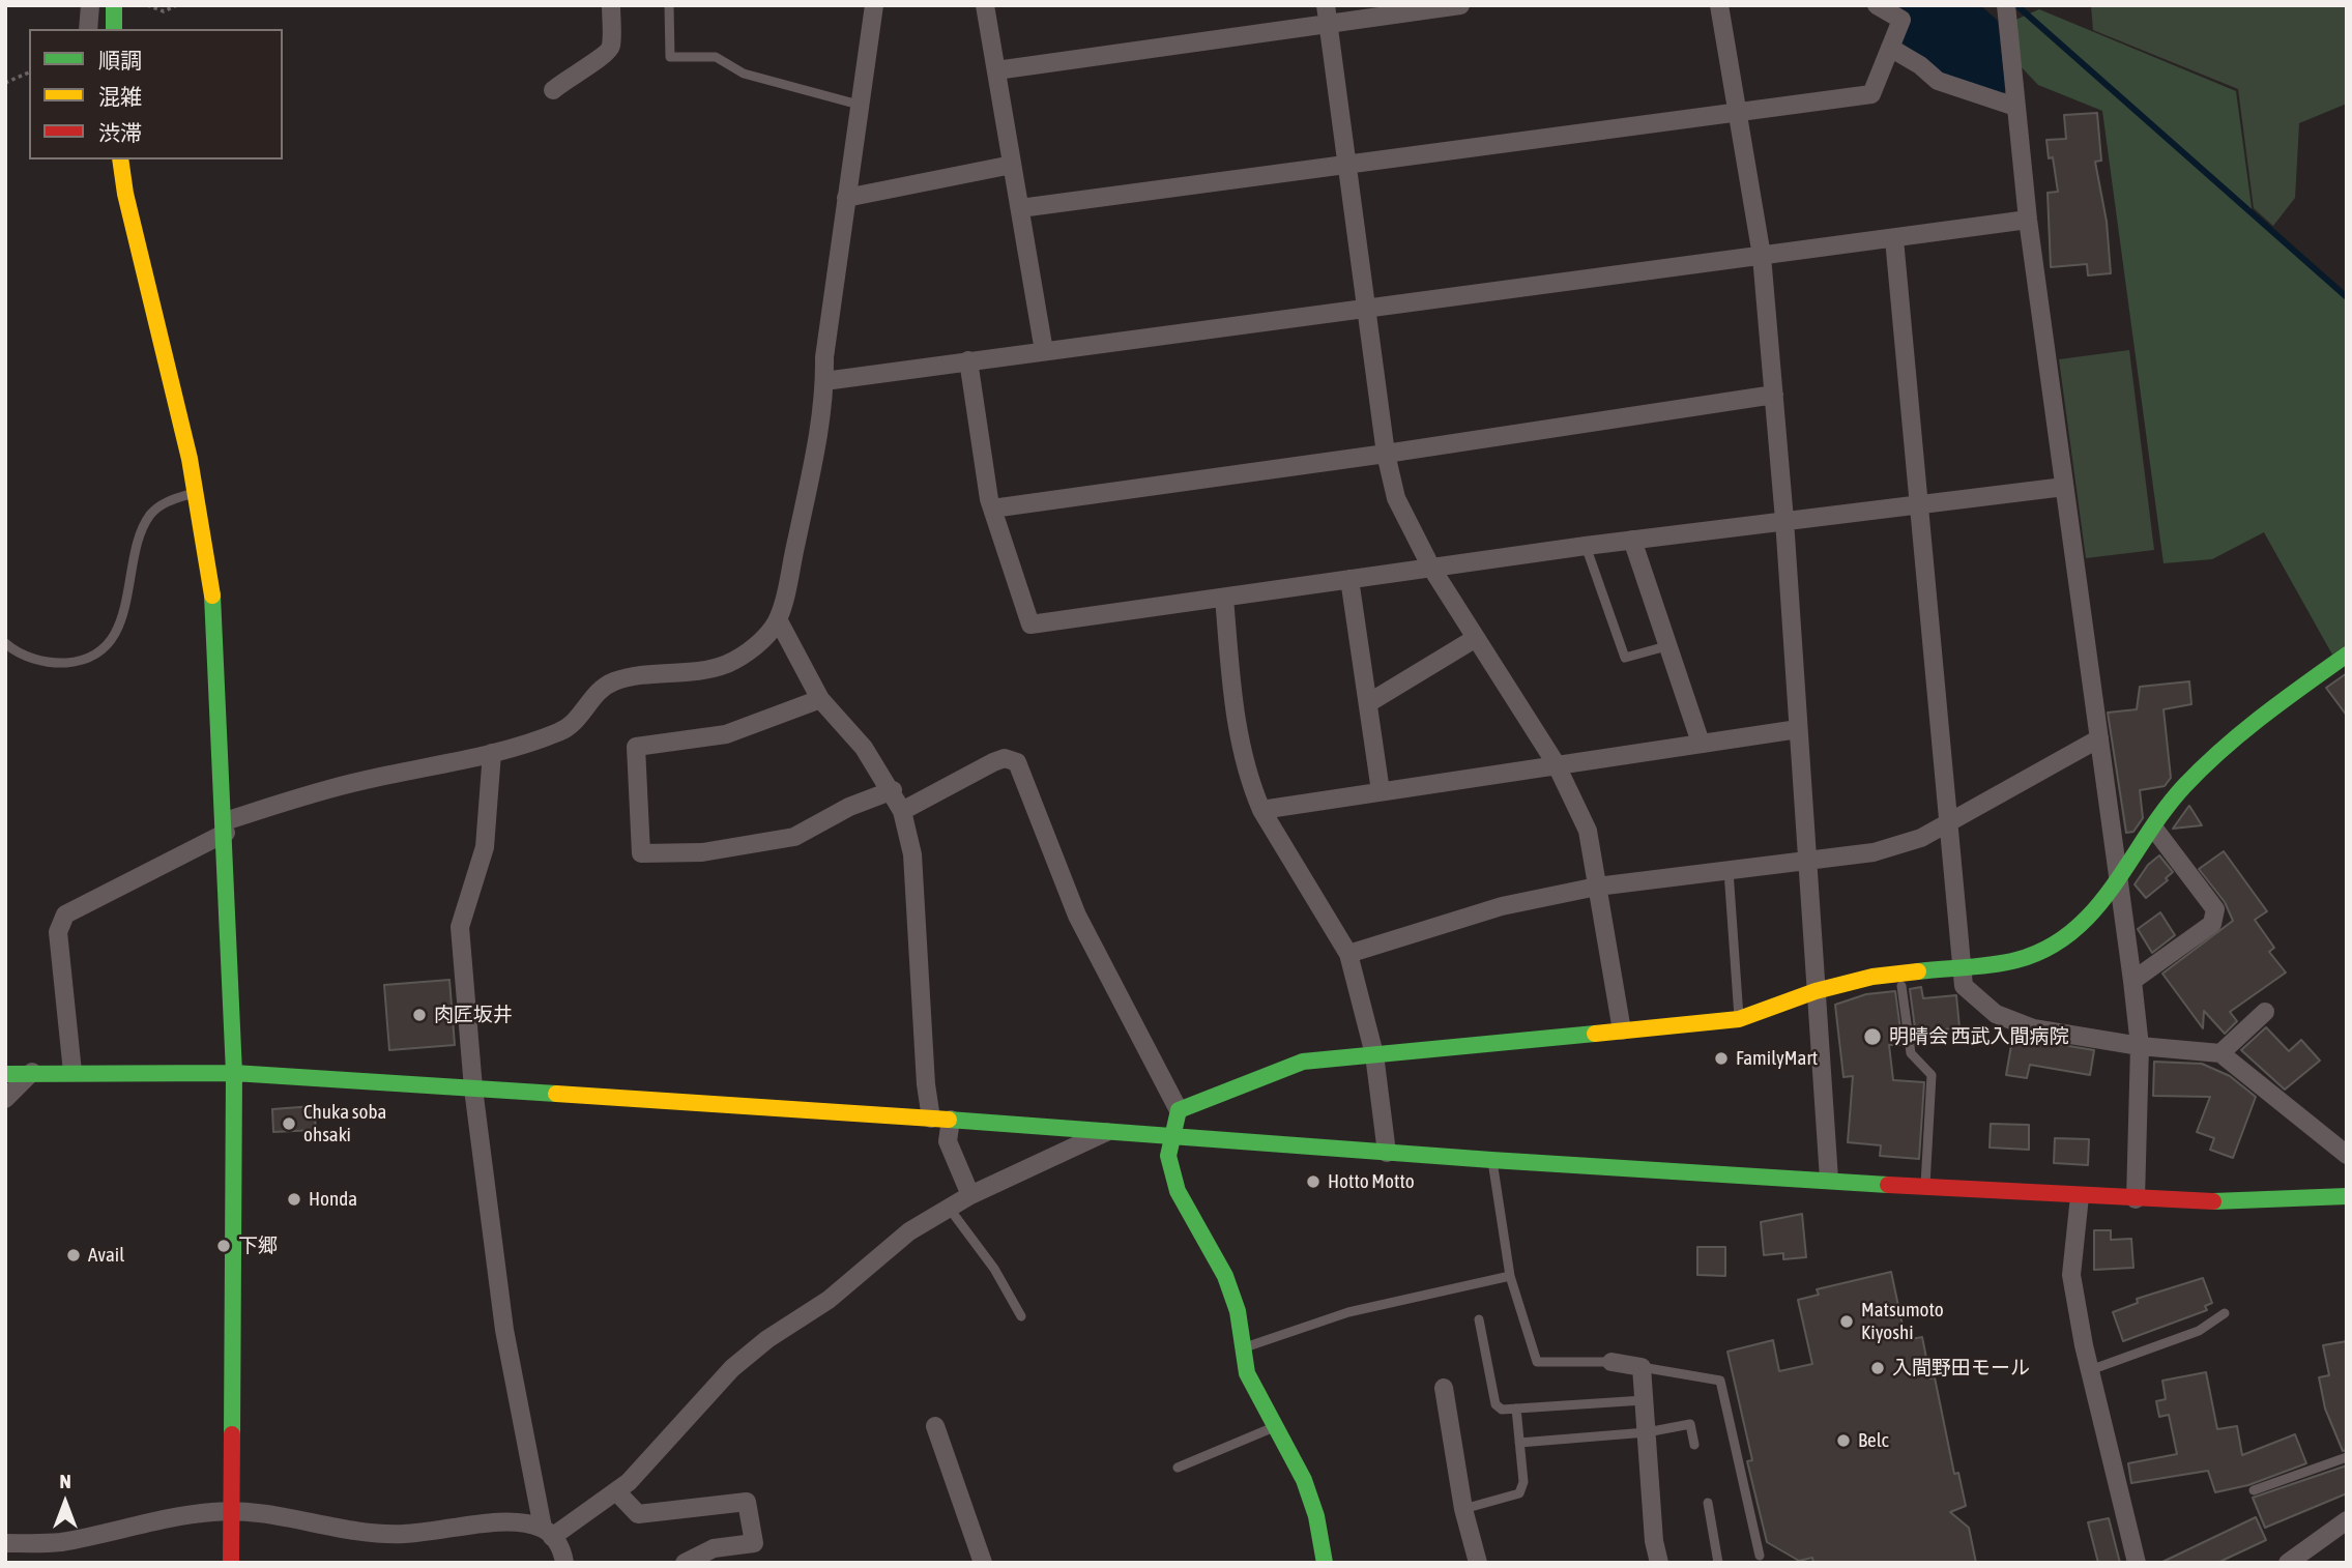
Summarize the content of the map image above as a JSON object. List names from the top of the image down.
{
  "places": [
    "肉匠坂井",
    "明晴会 西武入間病院",
    "FamilyMart",
    "Chuka soba ohsaki",
    "Hotto Motto",
    "Honda",
    "下郷",
    "Avail",
    "Matsumoto Kiyoshi",
    "入間野田モール",
    "Belc"
  ],
  "legend": ["順調", "混雑", "渋滞"],
  "north": "top"
}
